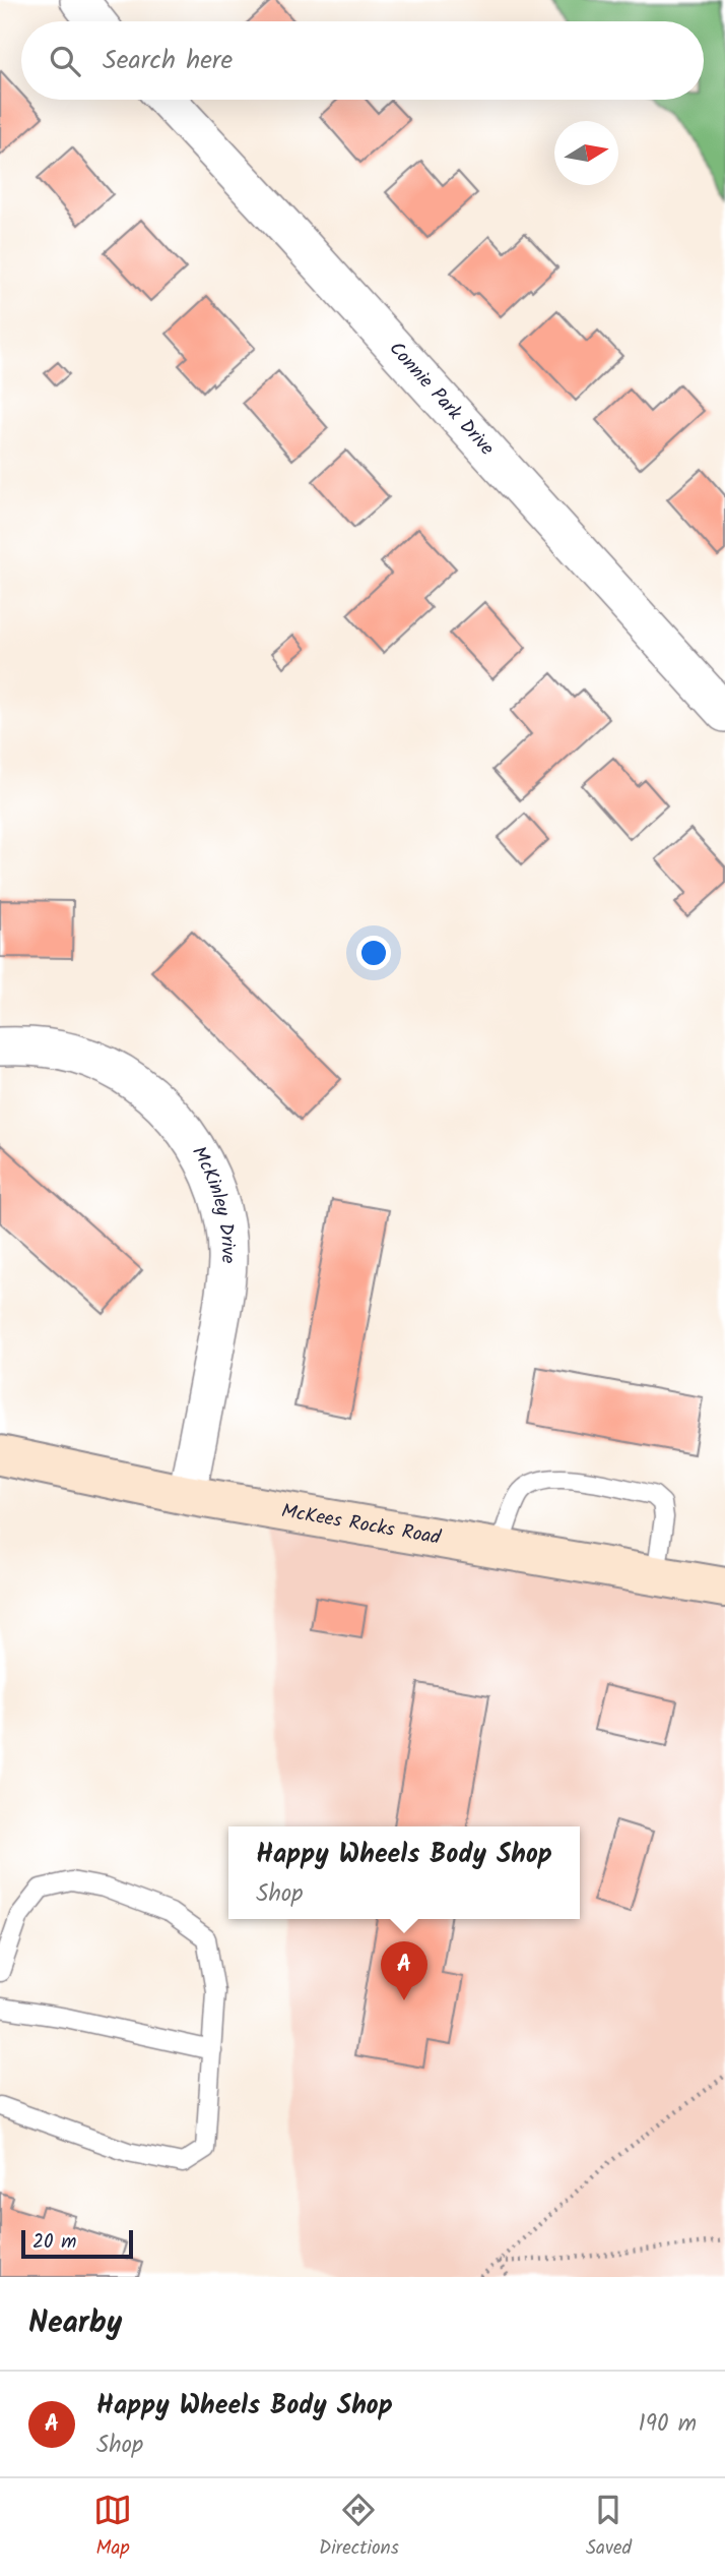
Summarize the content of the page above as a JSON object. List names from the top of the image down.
{
  "streets": {
    "street": ["Connie Park Drive", "McKinley Drive", "McKees Rocks Road"]
  },
  "crossings": [
    ["McKinley Drive", "McKees Rocks Road"]
  ],
  "scale_bar": "20 m",
  "north": "right",
  "page": {
    "search": "Search here",
    "popup": ["Happy Wheels Body Shop", "Shop"],
    "pins": "A",
    "scale": "20 m",
    "heading": "Nearby",
    "list": [
      {
        "mark": "A",
        "name": "Happy Wheels Body Shop",
        "note": "Shop",
        "value": "190 m"
      }
    ],
    "nav": ["Map", "Directions", "Saved"]
  }
}
